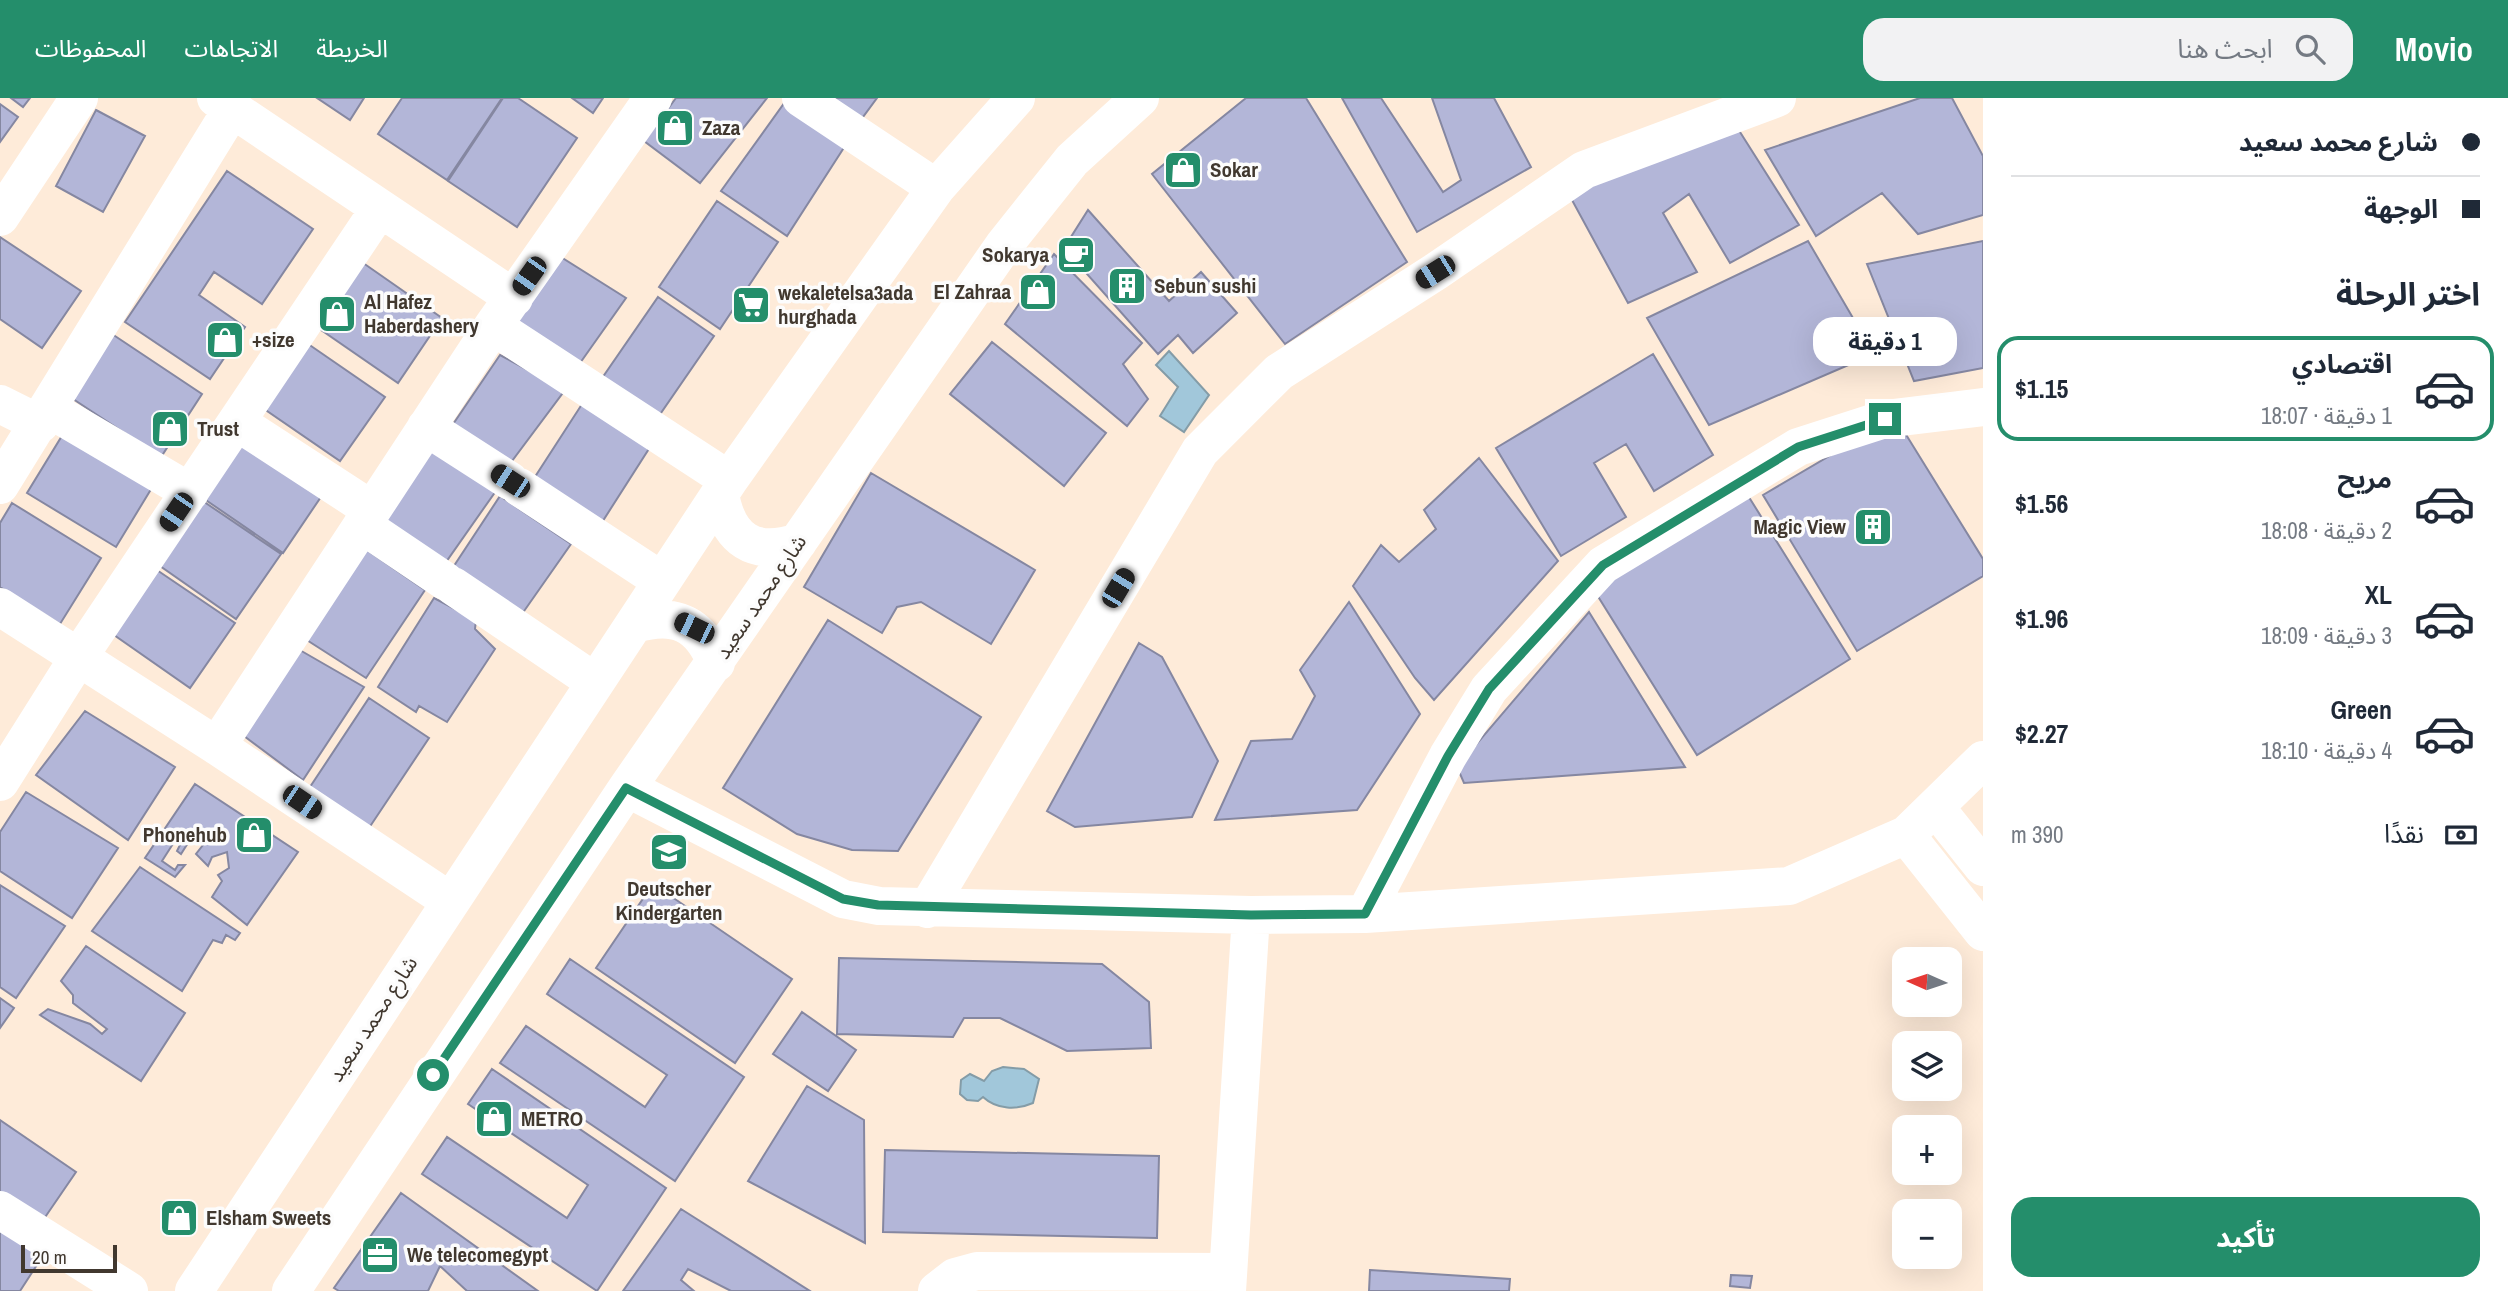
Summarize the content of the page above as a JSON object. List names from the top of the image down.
{
  "streets": {
    "street": ["شارع محمد سعيد"]
  },
  "places": {
    "shop": [
      "Zaza",
      "Sokar",
      "El Zahraa",
      "Al Hafez Haberdashery",
      "+size",
      "Trust",
      "Phonehub",
      "METRO",
      "Elsham Sweets"
    ],
    "cafe": ["Sokarya"],
    "building": ["Sebun sushi", "Magic View"],
    "supermarket": ["wekaletelsa3ada hurghada"],
    "school or university": ["Deutscher Kindergarten"],
    "office": ["We telecomegypt"]
  },
  "scale_bar": "20 m",
  "north": "left",
  "page": {
    "header": "Movio",
    "search": "ابحث هنا",
    "nav": ["الخريطة", "الاتجاهات", "المحفوظات"],
    "banner": ["شارع محمد سعيد", "الوجهة"],
    "heading": "اختر الرحلة",
    "bubble": "1 دقيقة",
    "list": [
      {
        "name": "اقتصادي",
        "note": "1 دقيقة · 18:07",
        "value": "$1.15"
      },
      {
        "name": "مريح",
        "note": "2 دقيقة · 18:08",
        "value": "$1.56"
      },
      {
        "name": "XL",
        "note": "3 دقيقة · 18:09",
        "value": "$1.96"
      },
      {
        "name": "Green",
        "note": "4 دقيقة · 18:10",
        "value": "$2.27"
      }
    ],
    "pay": ["نقدًا", "390 m"],
    "map_buttons": ["+", "−"],
    "buttons": "تأكيد",
    "scale": "20 m"
  }
}
